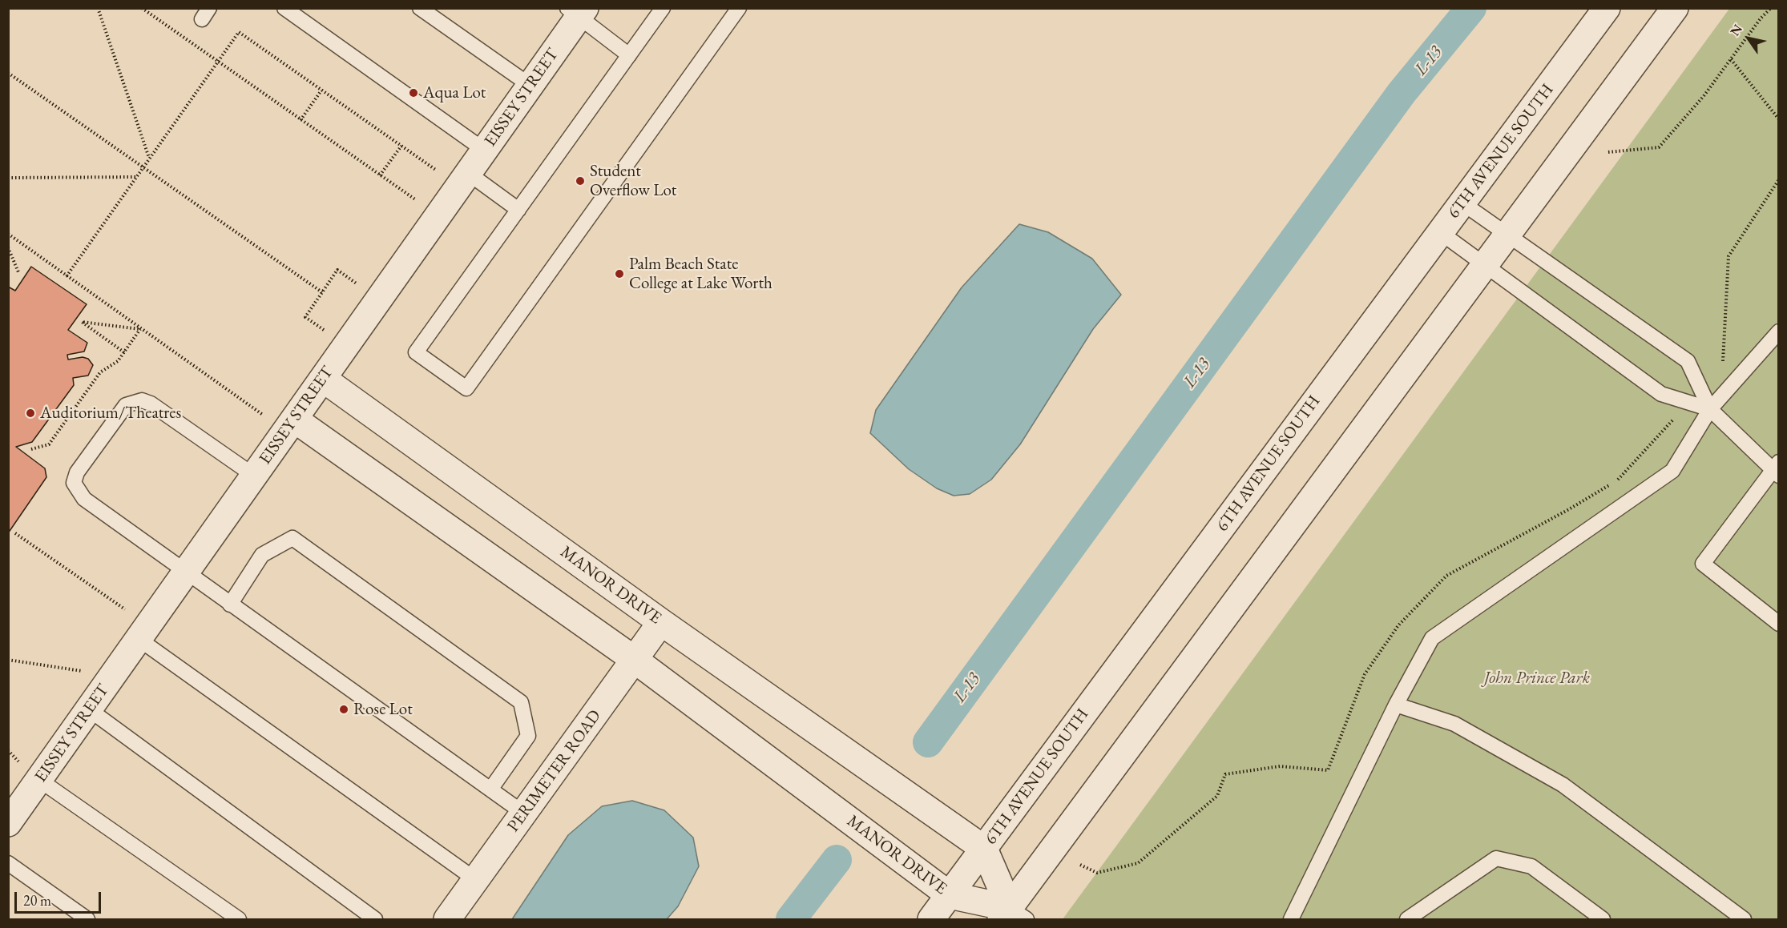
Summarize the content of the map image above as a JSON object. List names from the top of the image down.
{
  "streets": {
    "street": [
      "EISSEY STREET",
      "6TH AVENUE SOUTH",
      "MANOR DRIVE",
      "PERIMETER ROAD"
    ]
  },
  "crossings": [
    ["EISSEY STREET", "MANOR DRIVE"],
    ["6TH AVENUE SOUTH", "MANOR DRIVE"],
    ["MANOR DRIVE", "PERIMETER ROAD"]
  ],
  "water": ["L-13"],
  "parks": ["John Prince Park"],
  "places": [
    "Aqua Lot",
    "Student Overflow Lot",
    "Palm Beach State College at Lake Worth",
    "Auditorium/Theatres",
    "Rose Lot"
  ],
  "scale_bar": "20 m",
  "north": "top left"
}
